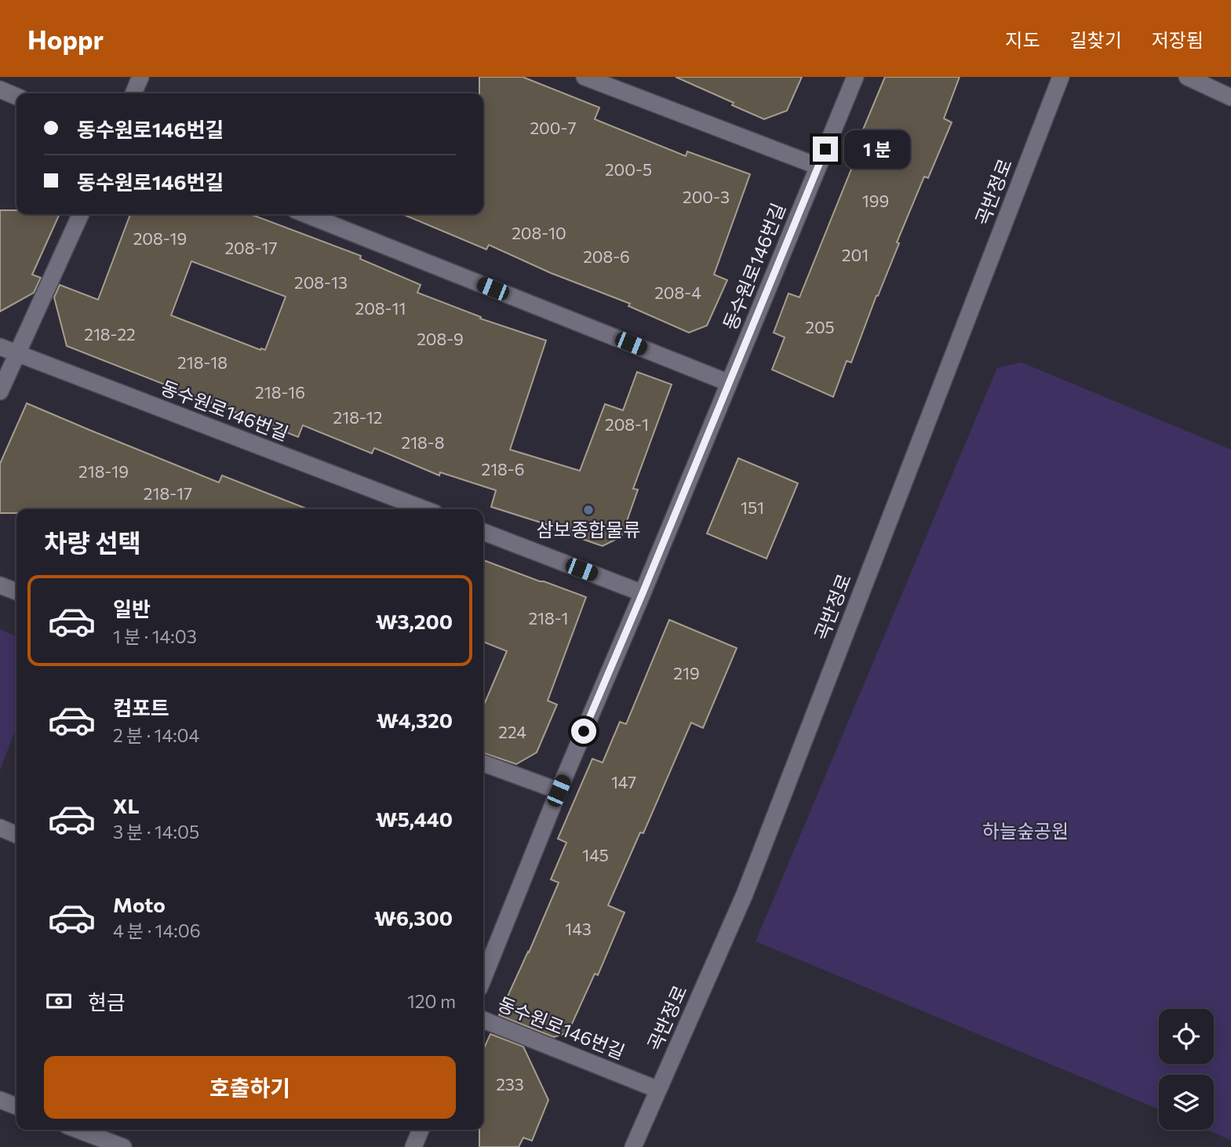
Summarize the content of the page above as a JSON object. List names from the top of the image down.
{
  "streets": {
    "street": ["곡반정로", "동수원로146번길"]
  },
  "crossings": [
    ["곡반정로", "동수원로146번길"]
  ],
  "parks": ["하늘숲공원"],
  "places": ["삼보종합물류"],
  "house_numbers": [
    "200-7",
    "200-5",
    "200-3",
    "199",
    "208-10",
    "208-19",
    "208-17",
    "201",
    "208-6",
    "208-13",
    "208-4",
    "208-11",
    "205",
    "218-22",
    "208-9",
    "218-18",
    "218-16",
    "218-12",
    "208-1",
    "218-8",
    "218-6",
    "218-19",
    "218-17",
    "151",
    "218-1",
    "219",
    "224",
    "147",
    "145",
    "143",
    "233"
  ],
  "page": {
    "header": "Hoppr",
    "nav": ["지도", "길찾기", "저장됨"],
    "banner": ["동수원로146번길", "동수원로146번길"],
    "bubble": "1 분",
    "heading": "차량 선택",
    "list": [
      {
        "name": "일반",
        "note": "1 분 · 14:03",
        "value": "₩3,200"
      },
      {
        "name": "컴포트",
        "note": "2 분 · 14:04",
        "value": "₩4,320"
      },
      {
        "name": "XL",
        "note": "3 분 · 14:05",
        "value": "₩5,440"
      },
      {
        "name": "Moto",
        "note": "4 분 · 14:06",
        "value": "₩6,300"
      }
    ],
    "pay": ["현금", "120 m"],
    "buttons": "호출하기"
  }
}
